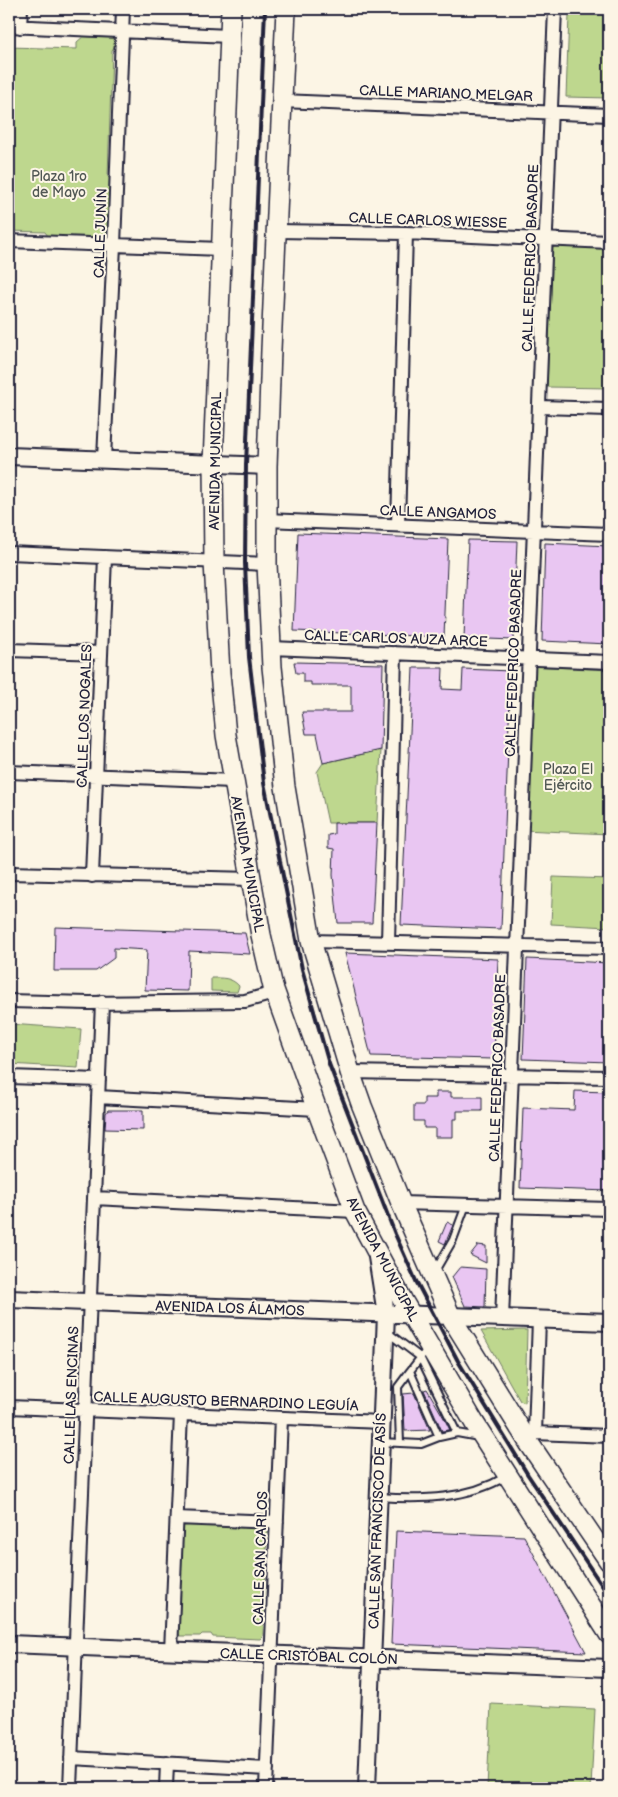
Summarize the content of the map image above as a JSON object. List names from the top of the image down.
{
  "streets": {
    "main road": ["AVENIDA MUNICIPAL"],
    "street": [
      "CALLE MARIANO MELGAR",
      "CALLE CARLOS WIESSE",
      "CALLE JUNÍN",
      "CALLE FEDERICO BASADRE",
      "CALLE ANGAMOS",
      "CALLE CARLOS AUZA ARCE",
      "CALLE LOS NOGALES",
      "AVENIDA LOS ÁLAMOS",
      "CALLE LAS ENCINAS",
      "CALLE AUGUSTO BERNARDINO LEGUÍA",
      "CALLE SAN FRANCISCO DE ASÍS",
      "CALLE SAN CARLOS",
      "CALLE CRISTÓBAL COLÓN"
    ]
  },
  "crossings": [
    ["CALLE MARIANO MELGAR", "CALLE FEDERICO BASADRE"],
    ["CALLE CARLOS WIESSE", "CALLE FEDERICO BASADRE"],
    ["CALLE FEDERICO BASADRE", "CALLE ANGAMOS"],
    ["CALLE FEDERICO BASADRE", "CALLE CARLOS AUZA ARCE"],
    ["CALLE FEDERICO BASADRE", "AVENIDA LOS ÁLAMOS"],
    ["AVENIDA MUNICIPAL", "AVENIDA LOS ÁLAMOS"],
    ["AVENIDA MUNICIPAL", "CALLE SAN FRANCISCO DE ASÍS"],
    ["AVENIDA LOS ÁLAMOS", "CALLE LAS ENCINAS"],
    ["AVENIDA LOS ÁLAMOS", "CALLE SAN FRANCISCO DE ASÍS"],
    ["CALLE LAS ENCINAS", "CALLE AUGUSTO BERNARDINO LEGUÍA"],
    ["CALLE LAS ENCINAS", "CALLE CRISTÓBAL COLÓN"],
    ["CALLE AUGUSTO BERNARDINO LEGUÍA", "CALLE SAN FRANCISCO DE ASÍS"],
    ["CALLE AUGUSTO BERNARDINO LEGUÍA", "CALLE SAN CARLOS"],
    ["CALLE SAN FRANCISCO DE ASÍS", "CALLE CRISTÓBAL COLÓN"],
    ["CALLE SAN CARLOS", "CALLE CRISTÓBAL COLÓN"]
  ],
  "parks": ["Plaza 1ro de Mayo", "Plaza El Ejército"]
}
